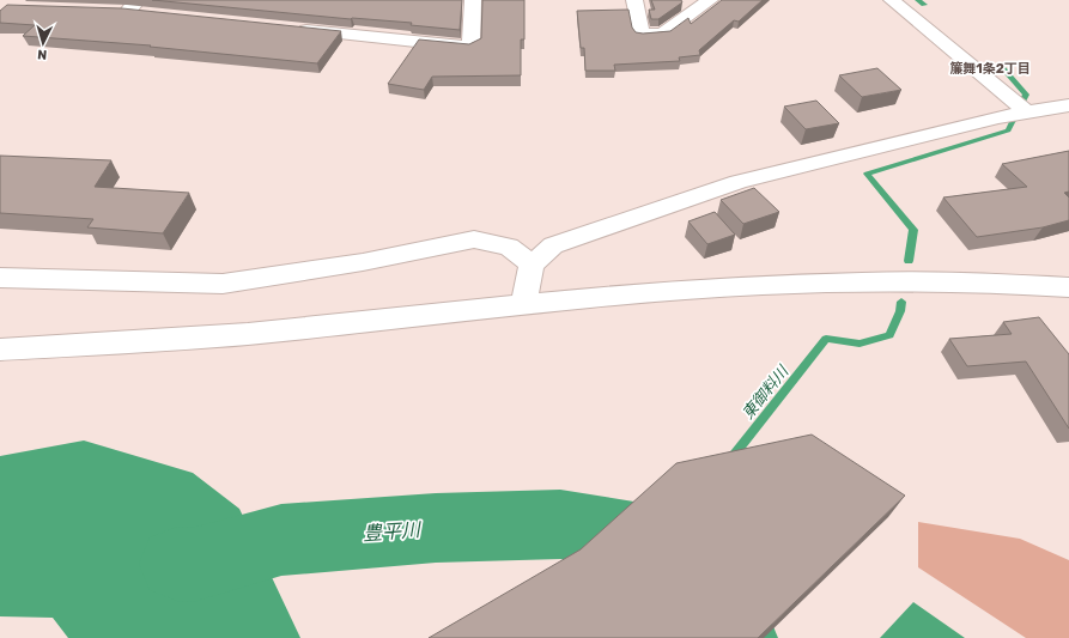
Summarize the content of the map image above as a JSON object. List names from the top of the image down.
{
  "districts": ["簾舞1条2丁目"],
  "water": ["東御料川", "豊平川"],
  "north": "bottom"
}
